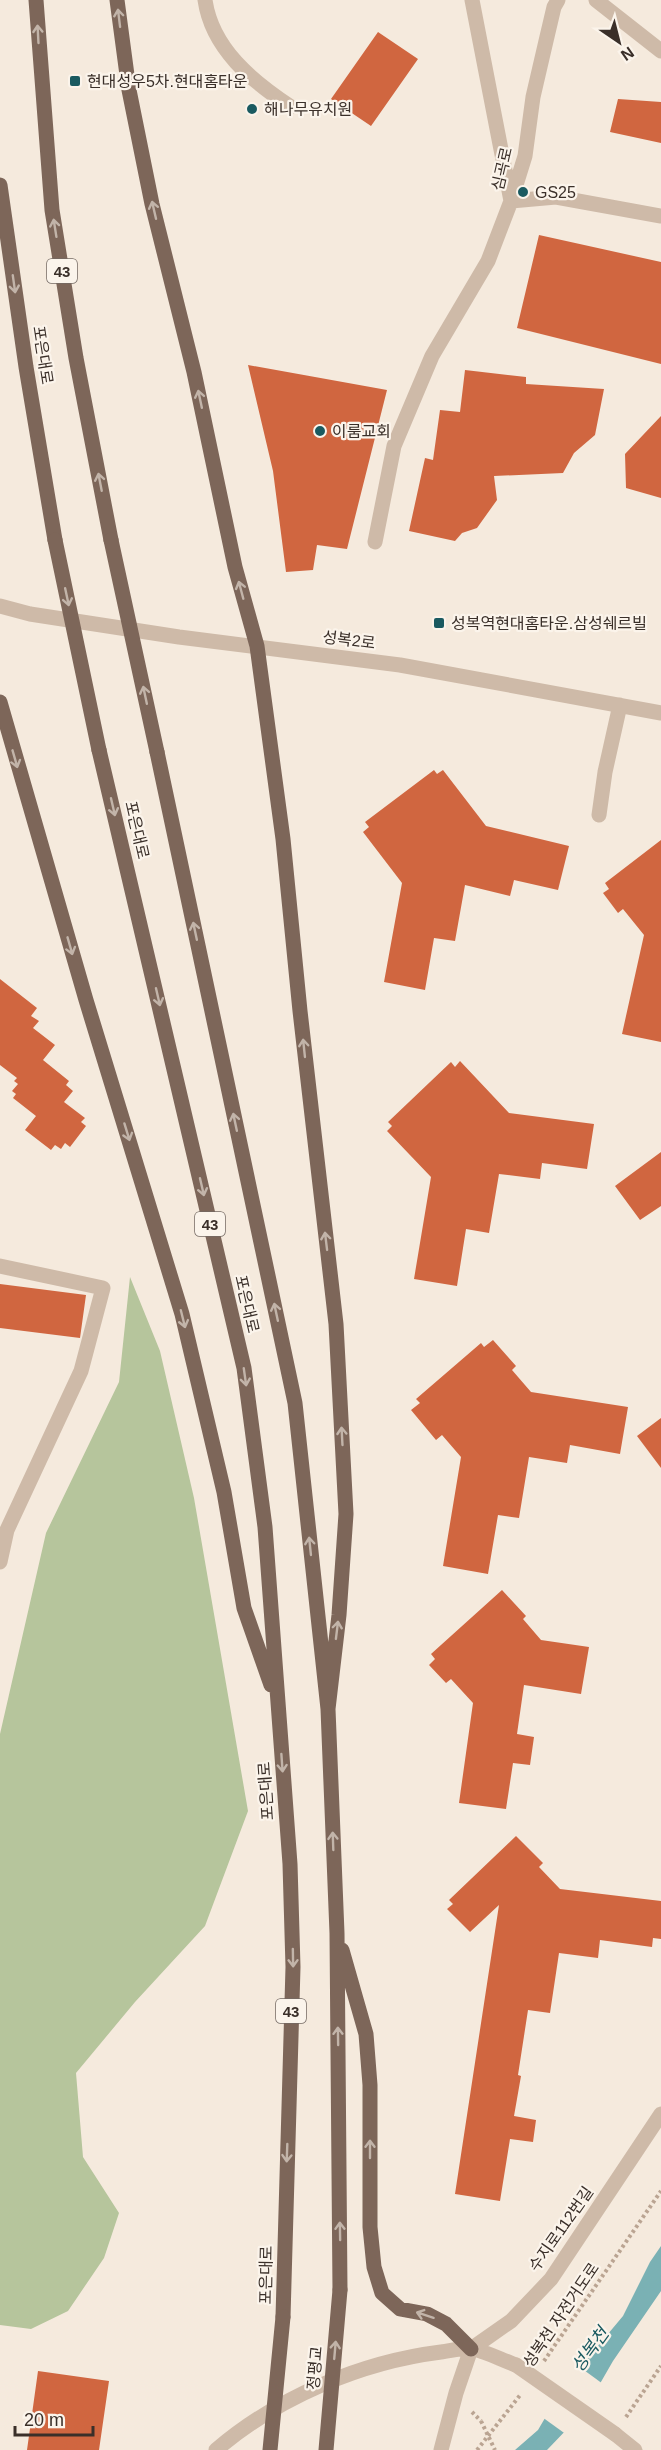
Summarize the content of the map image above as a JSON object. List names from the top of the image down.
{
  "streets": {
    "main road": ["43", "포은대로", "정평교"],
    "street": ["심곡로", "성복2로", "수지로112번길"],
    "path": ["성복천 자전거도로"]
  },
  "crossings": [
    ["포은대로", "정평교"]
  ],
  "one_way": ["정평교"],
  "water": ["성복천"],
  "places": {
    "transit": ["현대성우5차.현대홈타운", "성복역현대홈타운.삼성쉐르빌"],
    "other": ["해나무유치원", "GS25", "이룸교회"]
  },
  "scale_bar": "20 m",
  "north": "bottom right"
}
